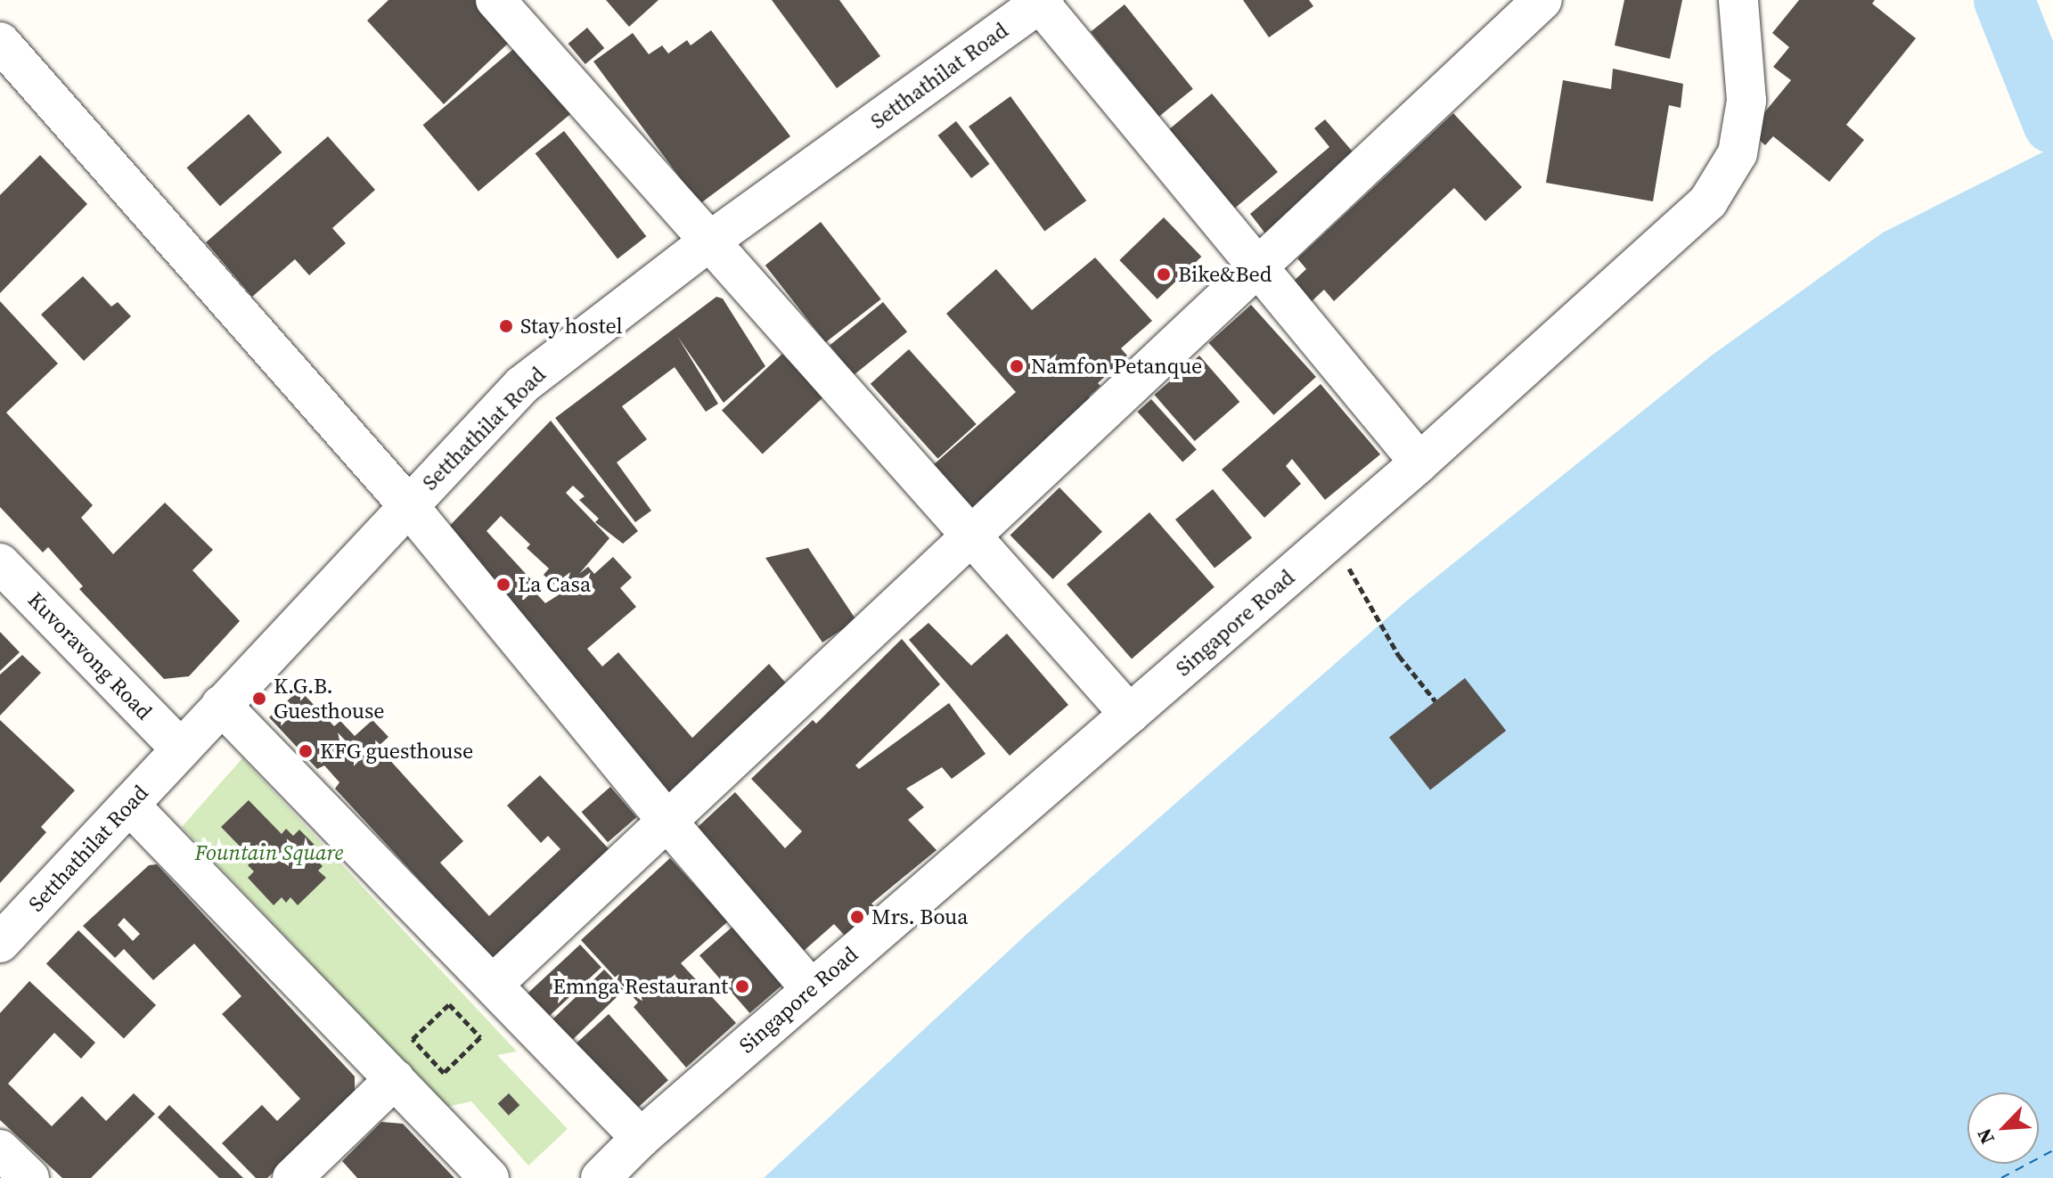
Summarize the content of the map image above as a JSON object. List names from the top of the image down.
{
  "streets": {
    "street": ["Setthathilat Road", "Singapore Road", "Kuvoravong Road"]
  },
  "crossings": [
    ["Setthathilat Road", "Kuvoravong Road"]
  ],
  "parks": ["Fountain Square"],
  "places": [
    "Bike&Bed",
    "Stay hostel",
    "Namfon Petanque",
    "La Casa",
    "K.G.B. Guesthouse",
    "KFG guesthouse",
    "Mrs. Boua",
    "Emnga Restaurant"
  ],
  "north": "bottom left"
}
